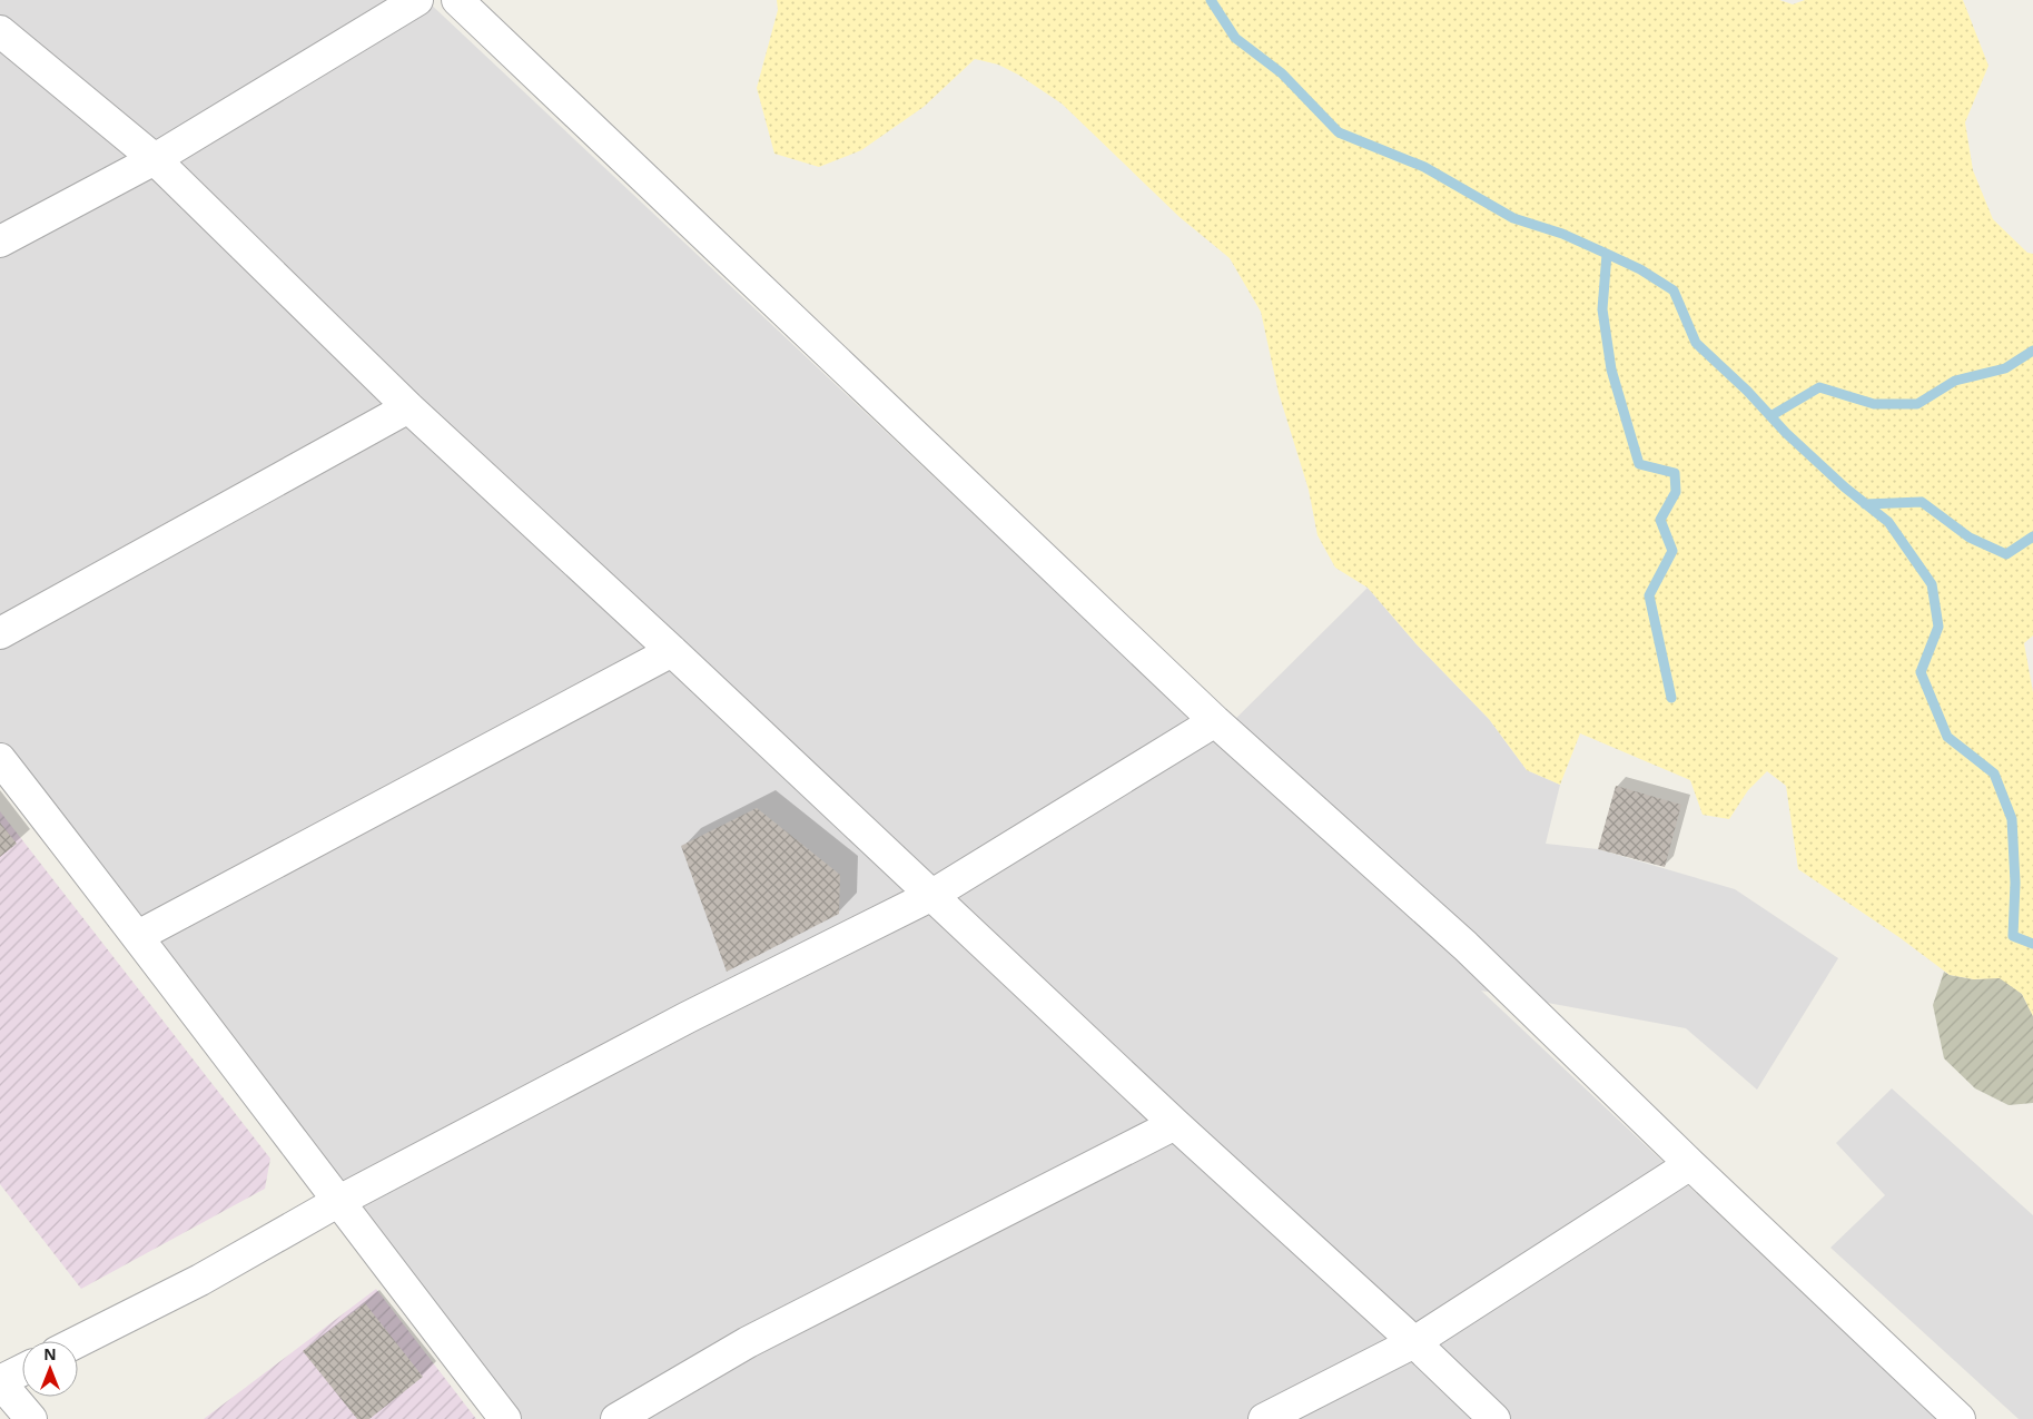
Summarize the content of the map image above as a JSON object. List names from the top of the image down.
{
  "north": "top"
}
